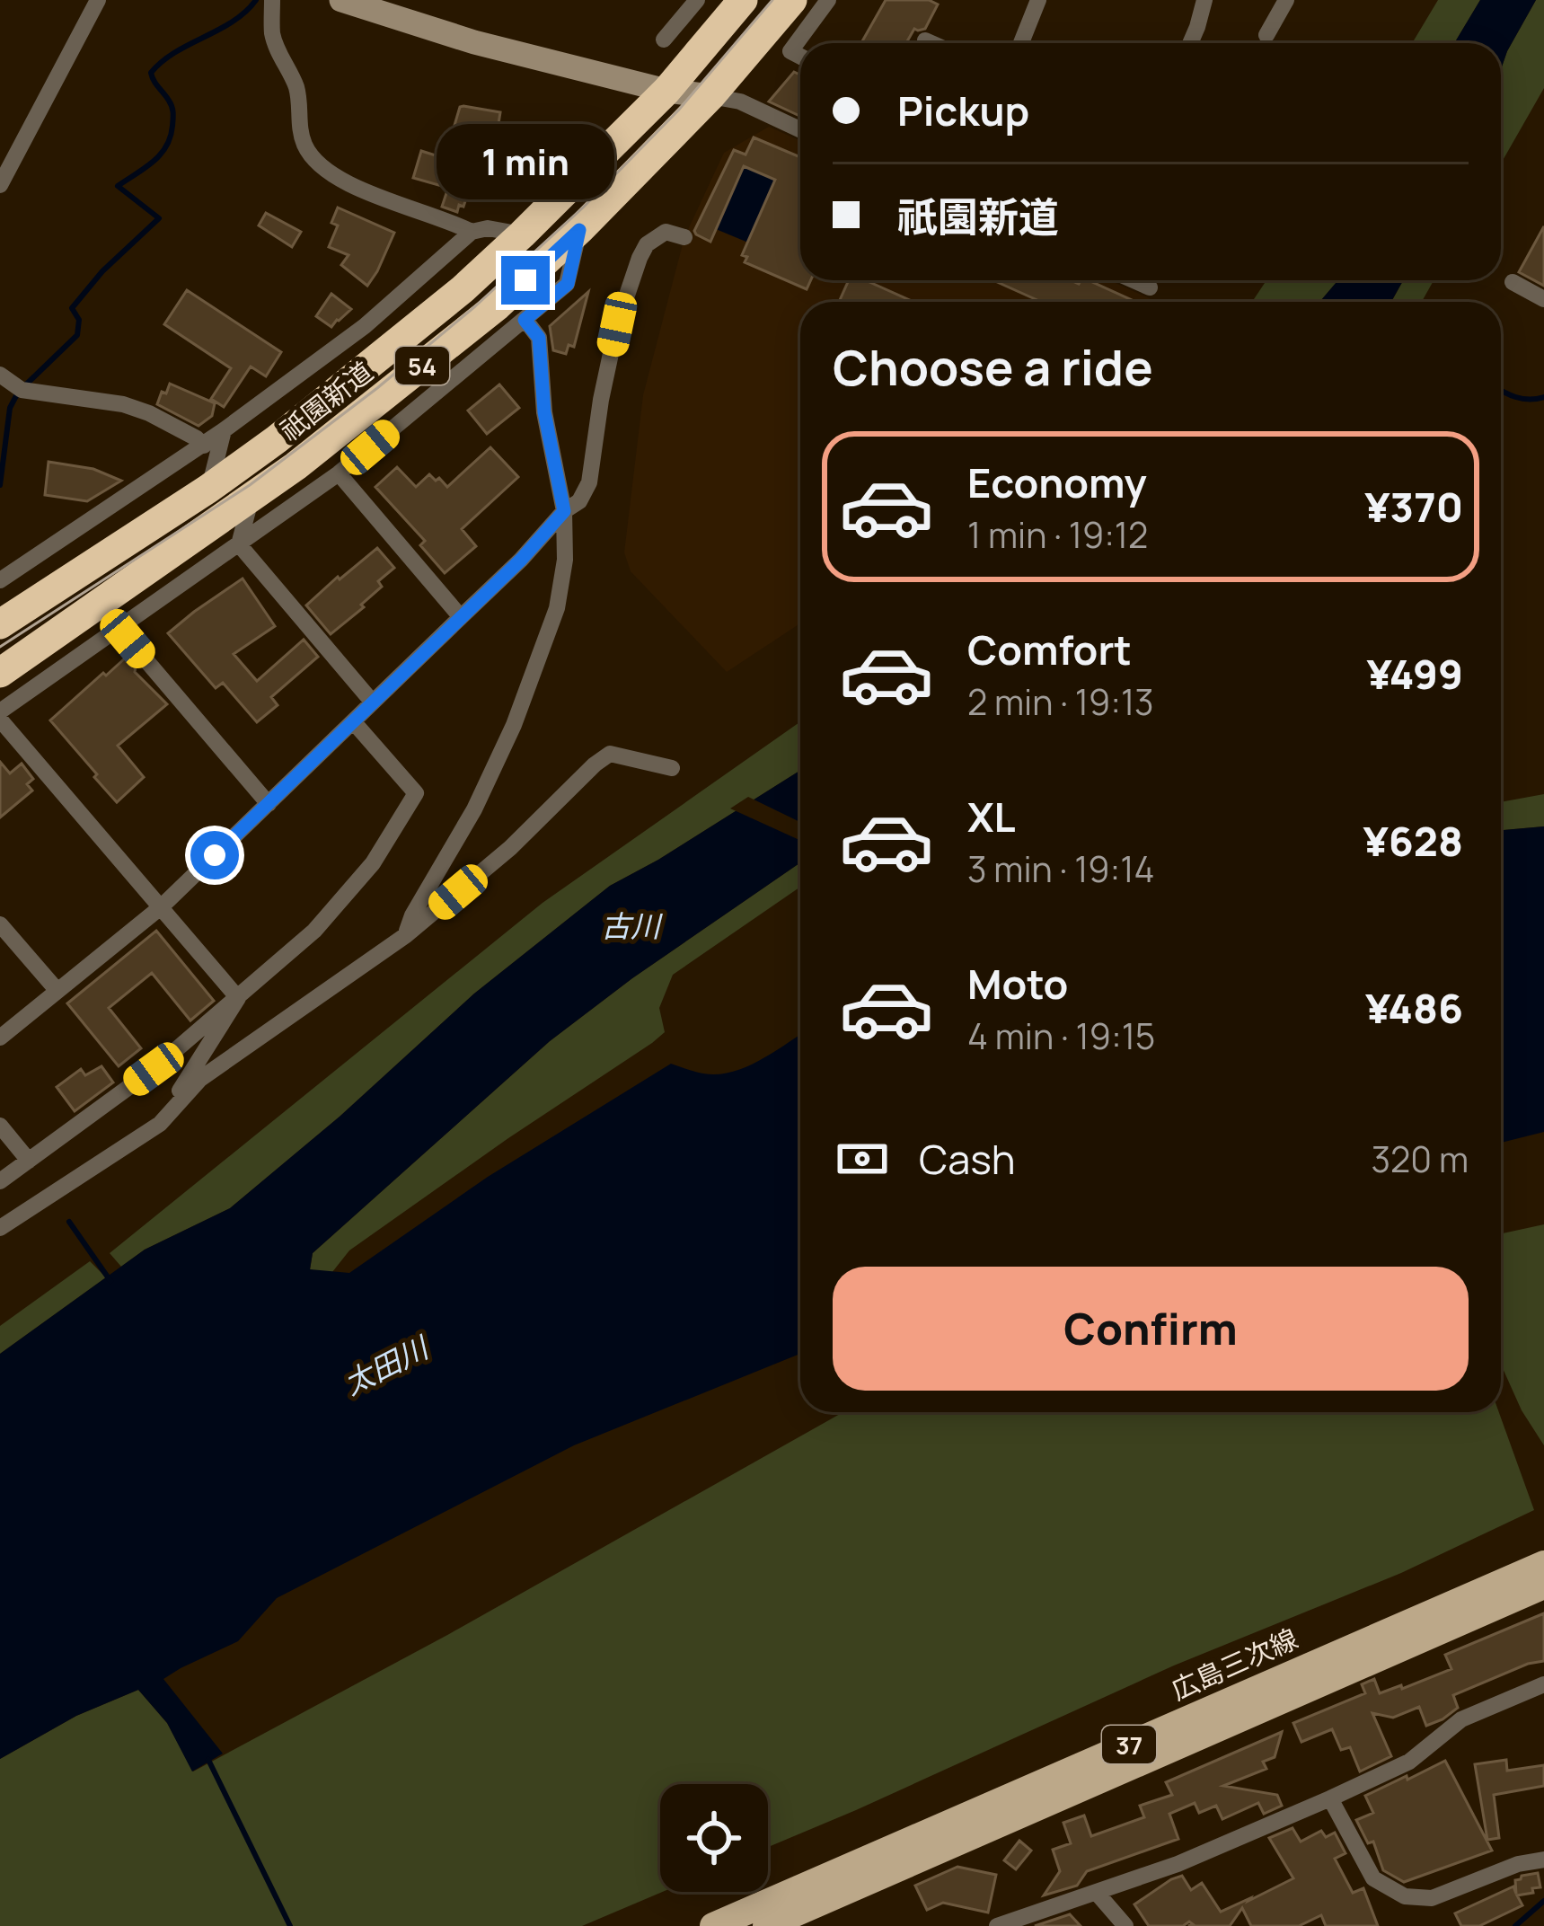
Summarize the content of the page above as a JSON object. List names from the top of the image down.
{
  "streets": {
    "highway": ["54", "祇園新道"],
    "main road": ["広島三次線", "37"]
  },
  "water": ["古川", "太田川"],
  "page": {
    "banner": ["Pickup", "祇園新道"],
    "bubble": "1 min",
    "heading": "Choose a ride",
    "list": [
      {
        "name": "Economy",
        "note": "1 min · 19:12",
        "value": "¥370"
      },
      {
        "name": "Comfort",
        "note": "2 min · 19:13",
        "value": "¥499"
      },
      {
        "name": "XL",
        "note": "3 min · 19:14",
        "value": "¥628"
      },
      {
        "name": "Moto",
        "note": "4 min · 19:15",
        "value": "¥486"
      }
    ],
    "pay": ["Cash", "320 m"],
    "buttons": "Confirm"
  }
}
